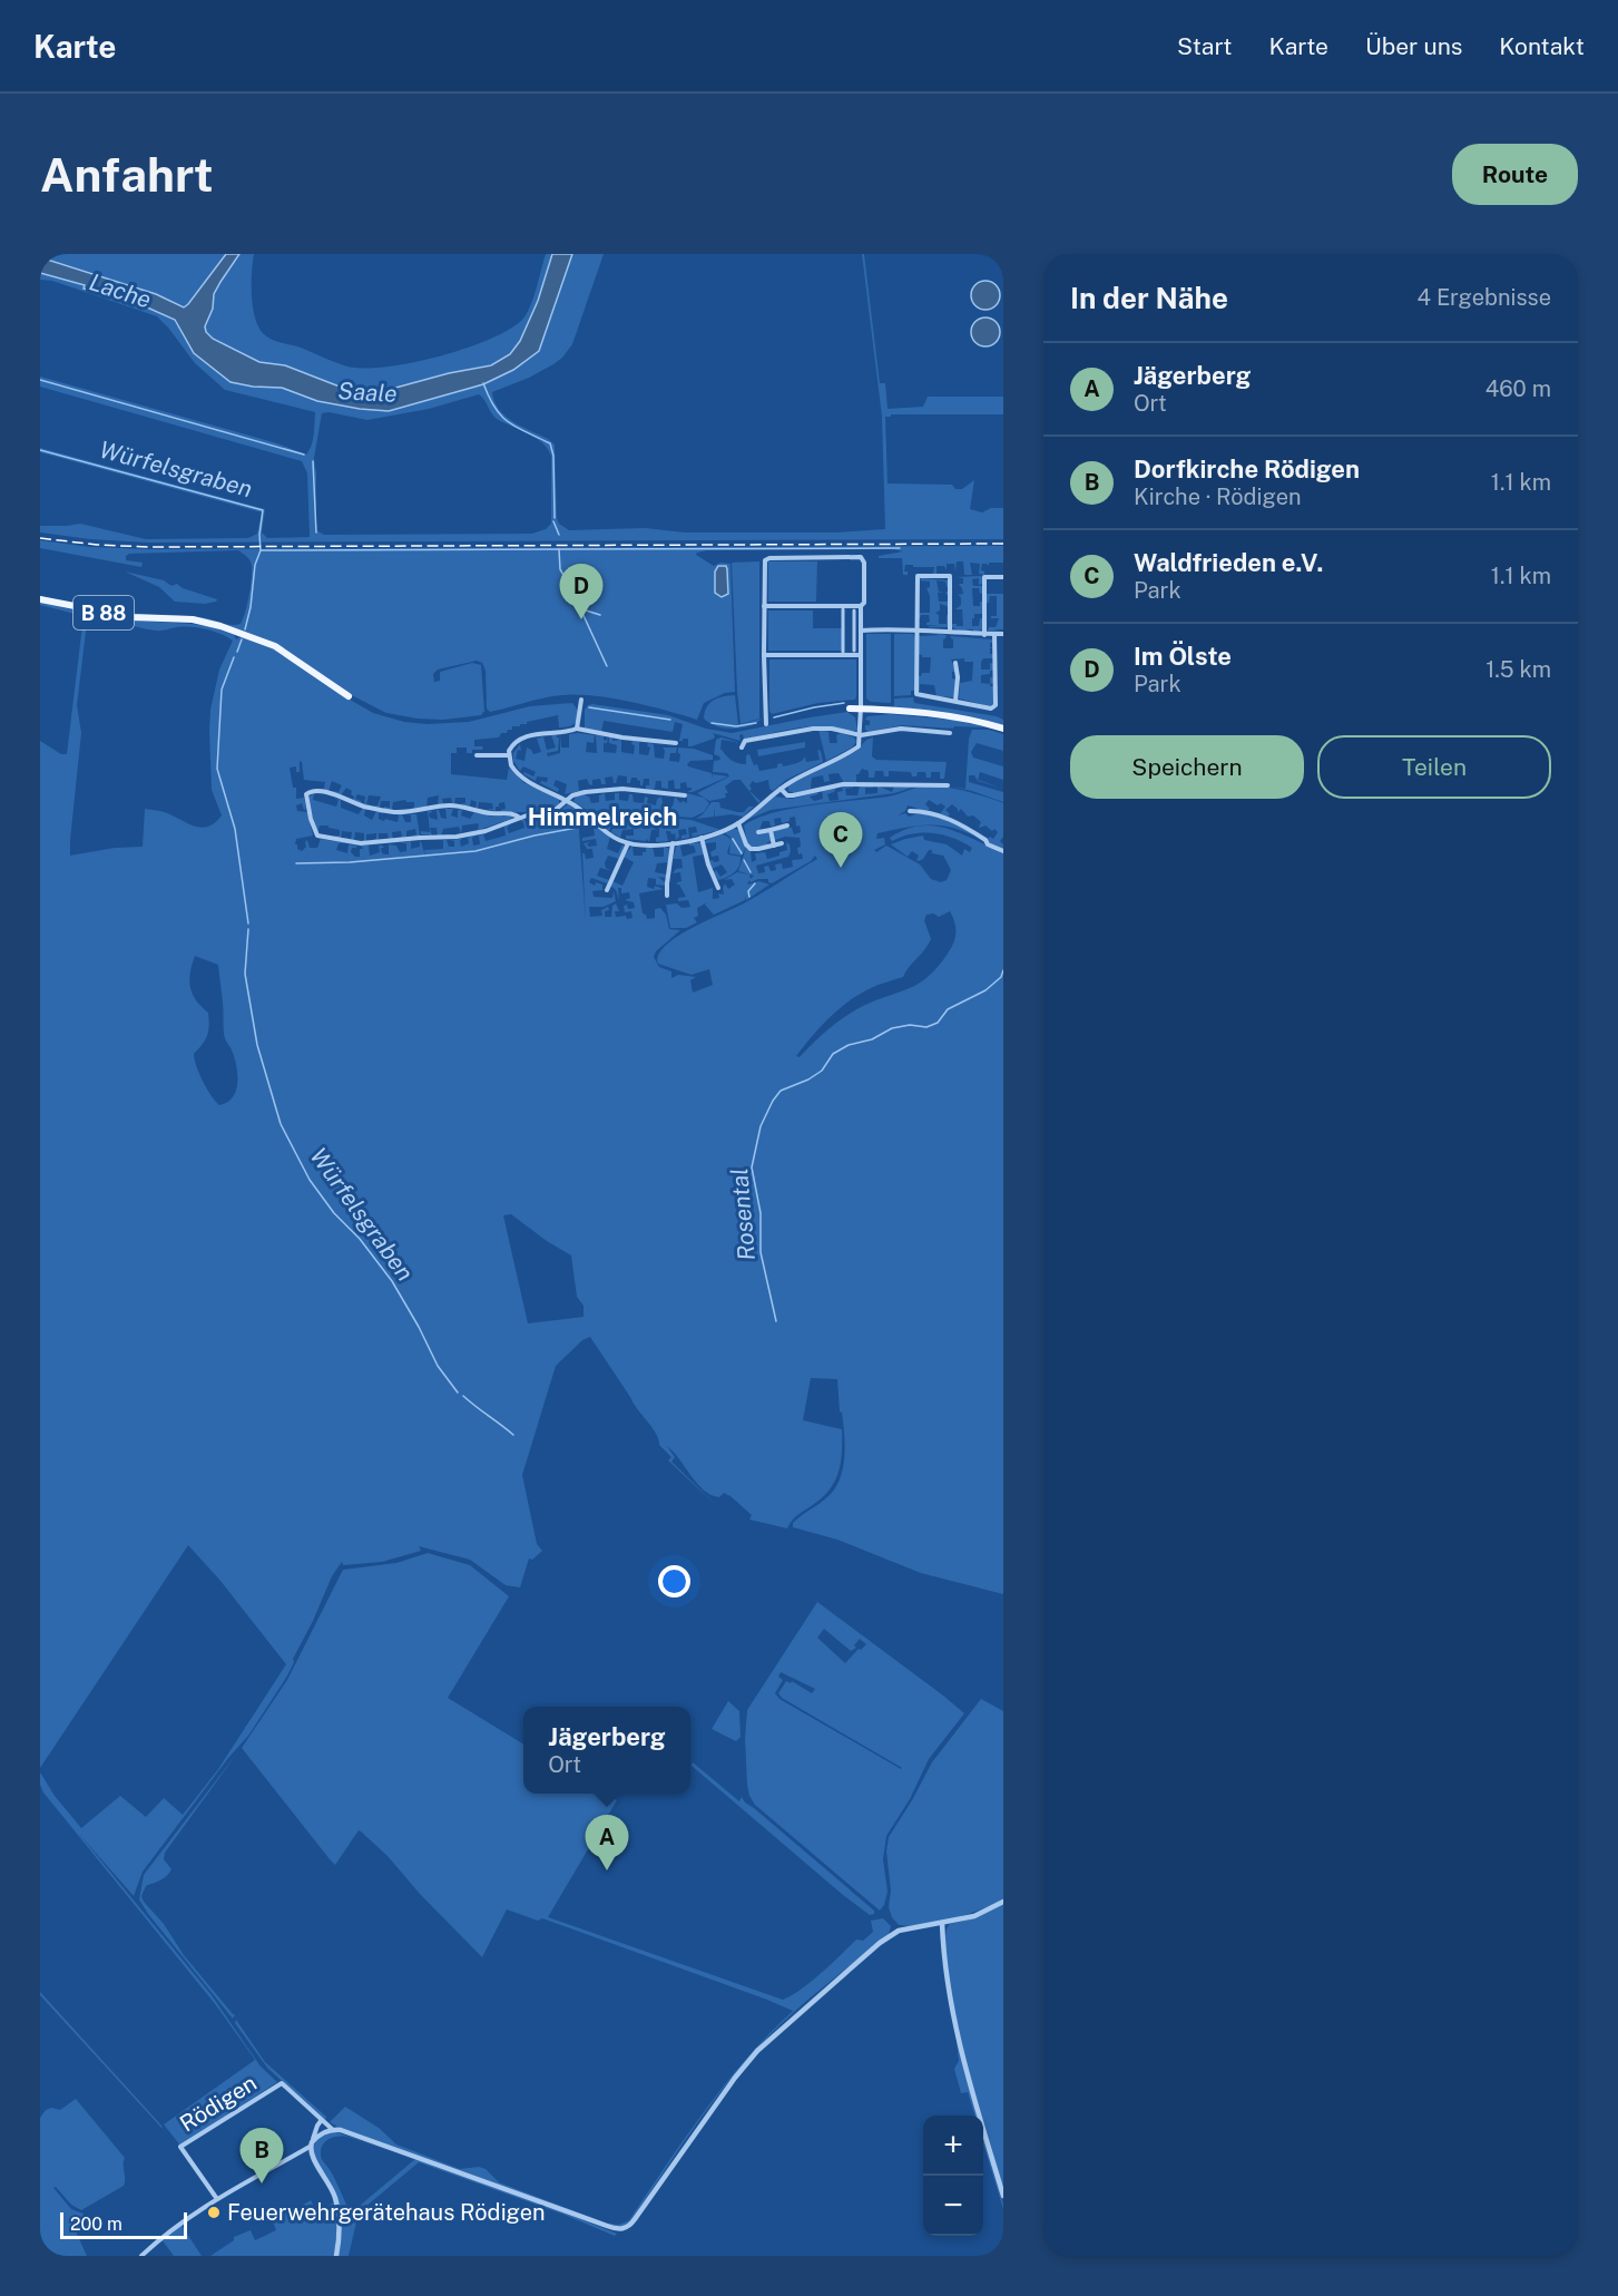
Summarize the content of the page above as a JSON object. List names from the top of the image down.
{
  "streets": {
    "main road": ["B 88"],
    "street": ["Rödigen"]
  },
  "districts": ["Himmelreich"],
  "water": [
    "Lache",
    "Saale",
    "Würfelsgraben",
    "Rosental"
  ],
  "places": ["Feuerwehrgerätehaus Rödigen"],
  "scale_bar": "200 m",
  "page": {
    "header": "Karte",
    "nav": [
      "Start",
      "Karte",
      "Über uns",
      "Kontakt"
    ],
    "buttons": [
      "Route",
      ["Speichern", "Teilen"]
    ],
    "title": "Anfahrt",
    "heading": ["In der Nähe", "4 Ergebnisse"],
    "list": [
      {
        "mark": "A",
        "name": "Jägerberg",
        "note": "Ort",
        "value": "460 m"
      },
      {
        "mark": "B",
        "name": "Dorfkirche Rödigen",
        "note": "Kirche · Rödigen",
        "value": "1.1 km"
      },
      {
        "mark": "C",
        "name": "Waldfrieden e.V.",
        "note": "Park",
        "value": "1.1 km"
      },
      {
        "mark": "D",
        "name": "Im Ölste",
        "note": "Park",
        "value": "1.5 km"
      }
    ],
    "pins": [
      "D",
      "C",
      "A",
      "B"
    ],
    "popup": ["Jägerberg", "Ort"],
    "map_buttons": ["+", "−"],
    "scale": "200 m"
  }
}
